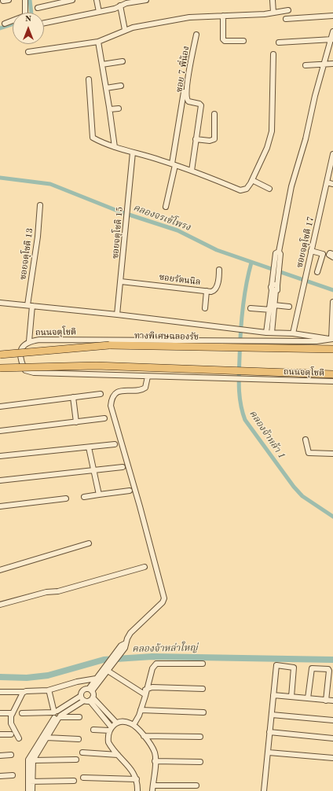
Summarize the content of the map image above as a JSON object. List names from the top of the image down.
{
  "streets": {
    "highway": ["ทางพิเศษฉลองรัช"],
    "street": [
      "ซอย 7 พี่น้อง",
      "ซอยจตุโชติ 15",
      "ซอยจตุโชติ 17",
      "ซอยจตุโชติ 13",
      "ซอยรัตนนิล",
      "ถนนจตุโชติ"
    ]
  },
  "crossings": [
    ["ซอยจตุโชติ 15", "ซอยรัตนนิล"],
    ["ซอยจตุโชติ 13", "ถนนจตุโชติ"],
    ["ถนนจตุโชติ", "ทางพิเศษฉลองรัช"]
  ],
  "water": ["คลองจรเข้โพรง", "คลองจ้าหล้า 1", "คลองจ้าหล่าใหญ่"],
  "north": "top"
}
